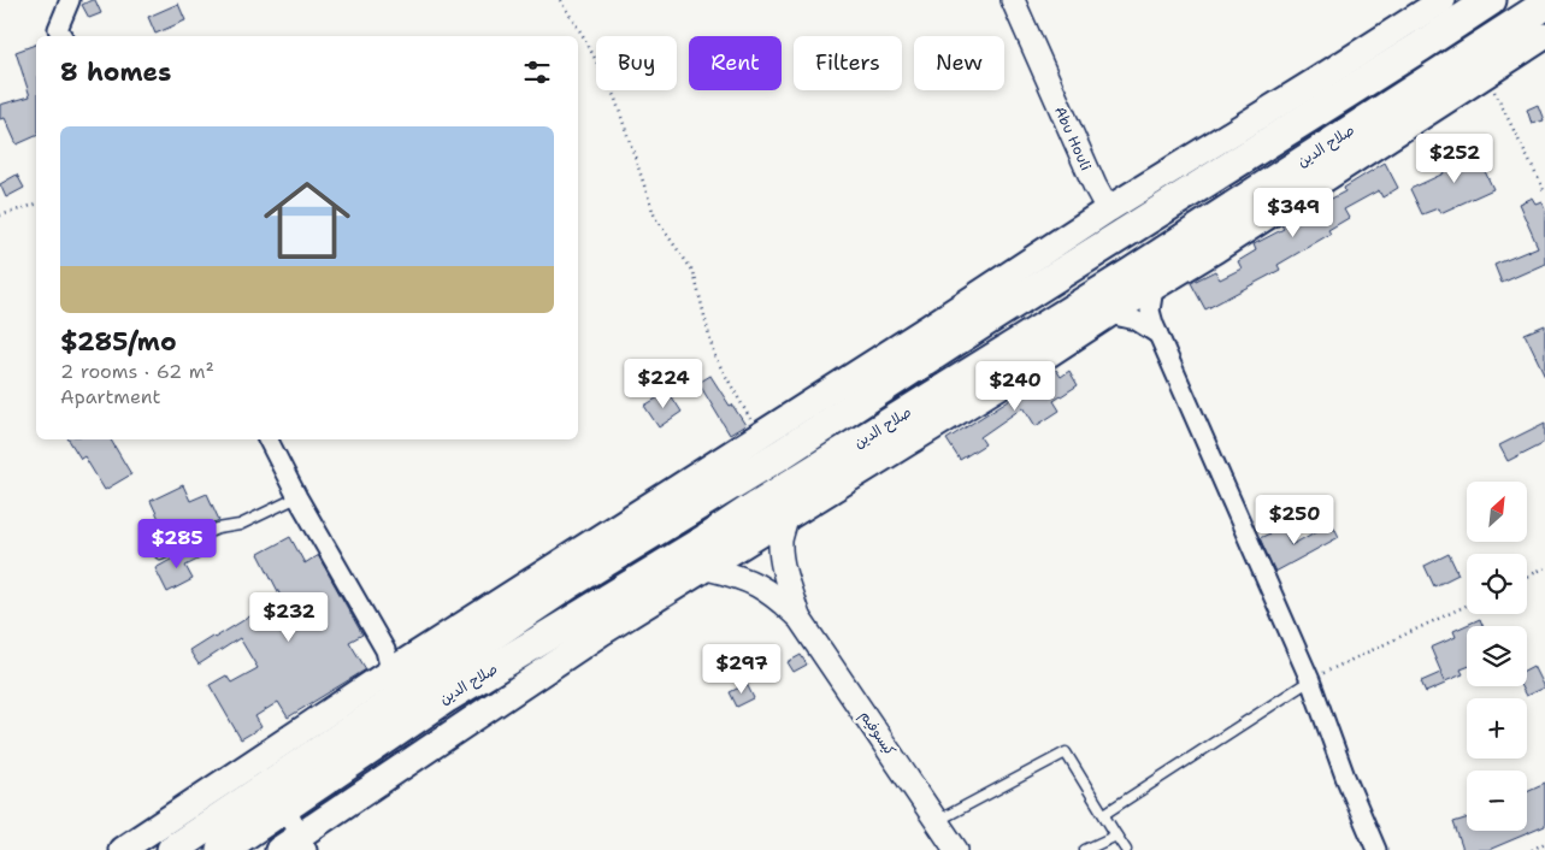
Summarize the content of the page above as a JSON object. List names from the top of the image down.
{
  "streets": {
    "highway": ["صلاح الدين"],
    "street": ["Abu Houli", "كيسوفيم"]
  },
  "north": "top right",
  "page": {
    "chip": [
      "Buy",
      "Rent",
      "Filters",
      "New"
    ],
    "heading": "8 homes",
    "list": [
      {
        "name": "$285/mo",
        "note": "2 rooms · 62 m² · Apartment"
      }
    ],
    "price": [
      "$252",
      "$349",
      "$224",
      "$240",
      "$250",
      "$285",
      "$232",
      "$297"
    ],
    "map_buttons": ["+", "−"]
  }
}
